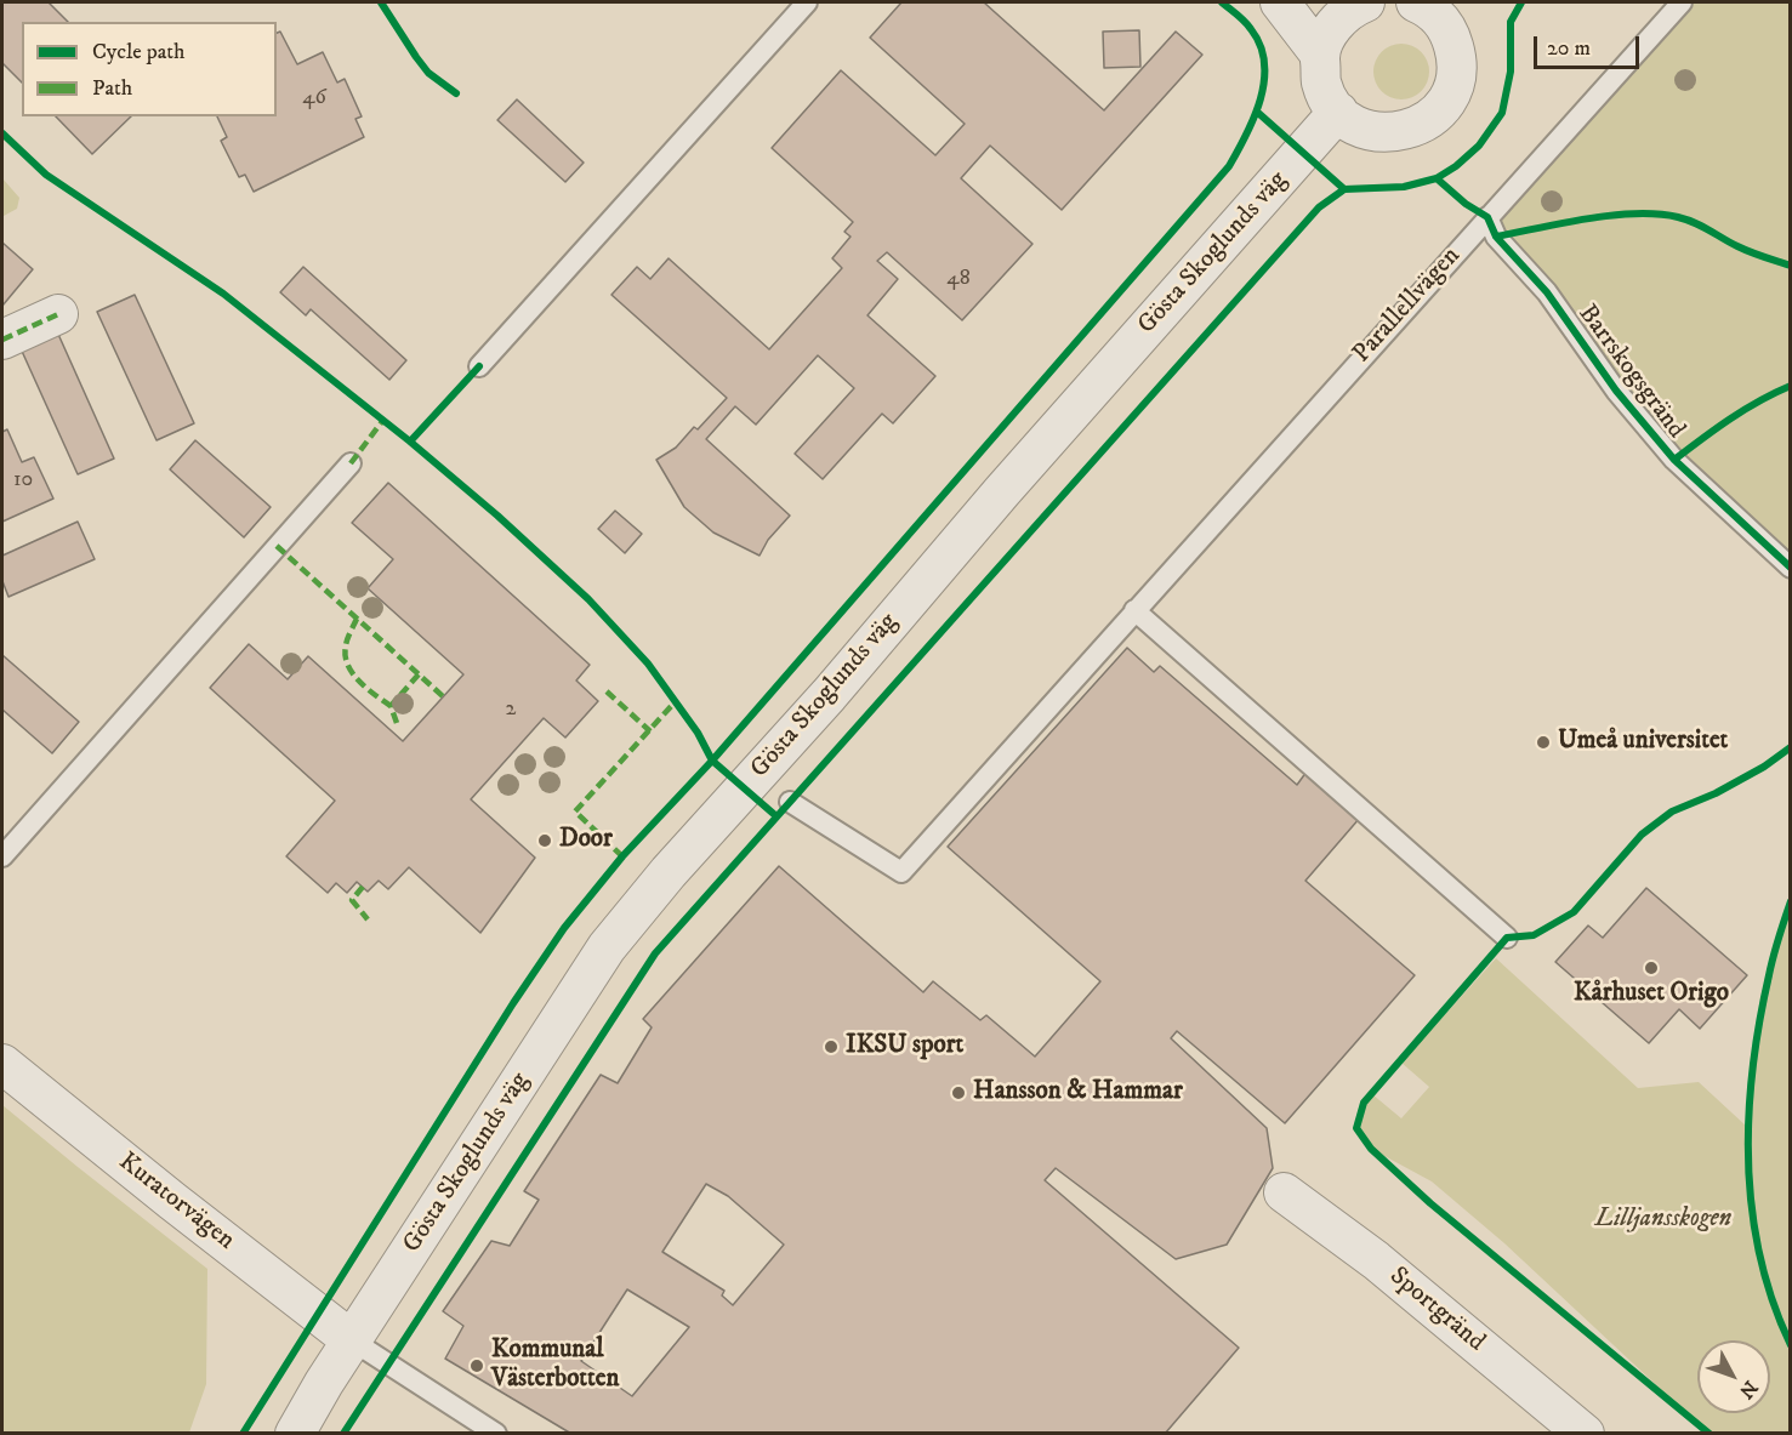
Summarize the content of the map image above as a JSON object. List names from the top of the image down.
{
  "streets": {
    "street": ["Gösta Skoglunds väg", "Kuratorvägen", "Sportgränd"],
    "lane": ["Parallellvägen", "Barrskogsgränd"]
  },
  "crossings": [
    ["Gösta Skoglunds väg", "Kuratorvägen"],
    ["Parallellvägen", "Barrskogsgränd"]
  ],
  "parks": ["Lilljansskogen"],
  "places": [
    "Umeå universitet",
    "Door",
    "Kårhuset Origo",
    "IKSU sport",
    "Hansson & Hammar",
    "Kommunal Västerbotten"
  ],
  "house_numbers": [
    "46",
    "48",
    "10",
    "2"
  ],
  "legend": ["Cycle path", "Path"],
  "scale_bar": "20 m",
  "north": "bottom right"
}
